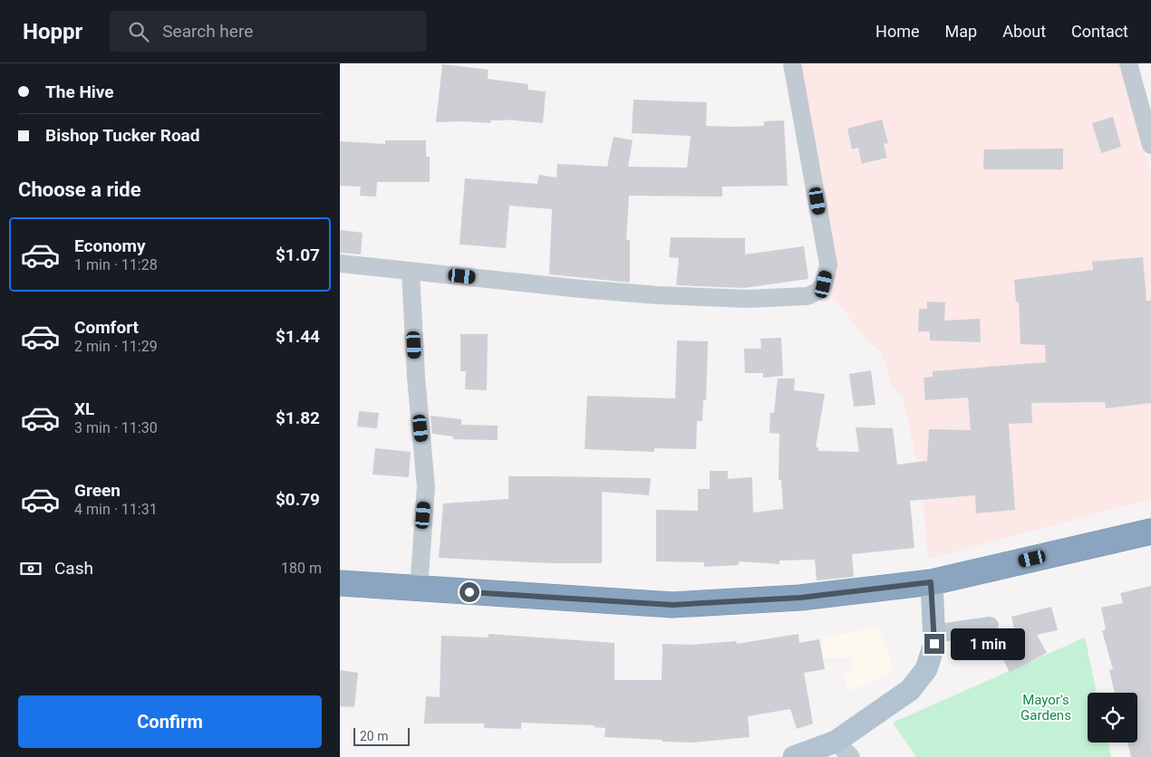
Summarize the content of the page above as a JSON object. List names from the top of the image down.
{
  "parks": ["Mayor's Gardens"],
  "scale_bar": "20 m",
  "page": {
    "header": "Hoppr",
    "search": "Search here",
    "nav": [
      "Home",
      "Map",
      "About",
      "Contact"
    ],
    "banner": ["The Hive", "Bishop Tucker Road"],
    "heading": "Choose a ride",
    "list": [
      {
        "name": "Economy",
        "note": "1 min · 11:28",
        "value": "$1.07"
      },
      {
        "name": "Comfort",
        "note": "2 min · 11:29",
        "value": "$1.44"
      },
      {
        "name": "XL",
        "note": "3 min · 11:30",
        "value": "$1.82"
      },
      {
        "name": "Green",
        "note": "4 min · 11:31",
        "value": "$0.79"
      }
    ],
    "pay": ["Cash", "180 m"],
    "bubble": "1 min",
    "buttons": "Confirm",
    "scale": "20 m"
  }
}
